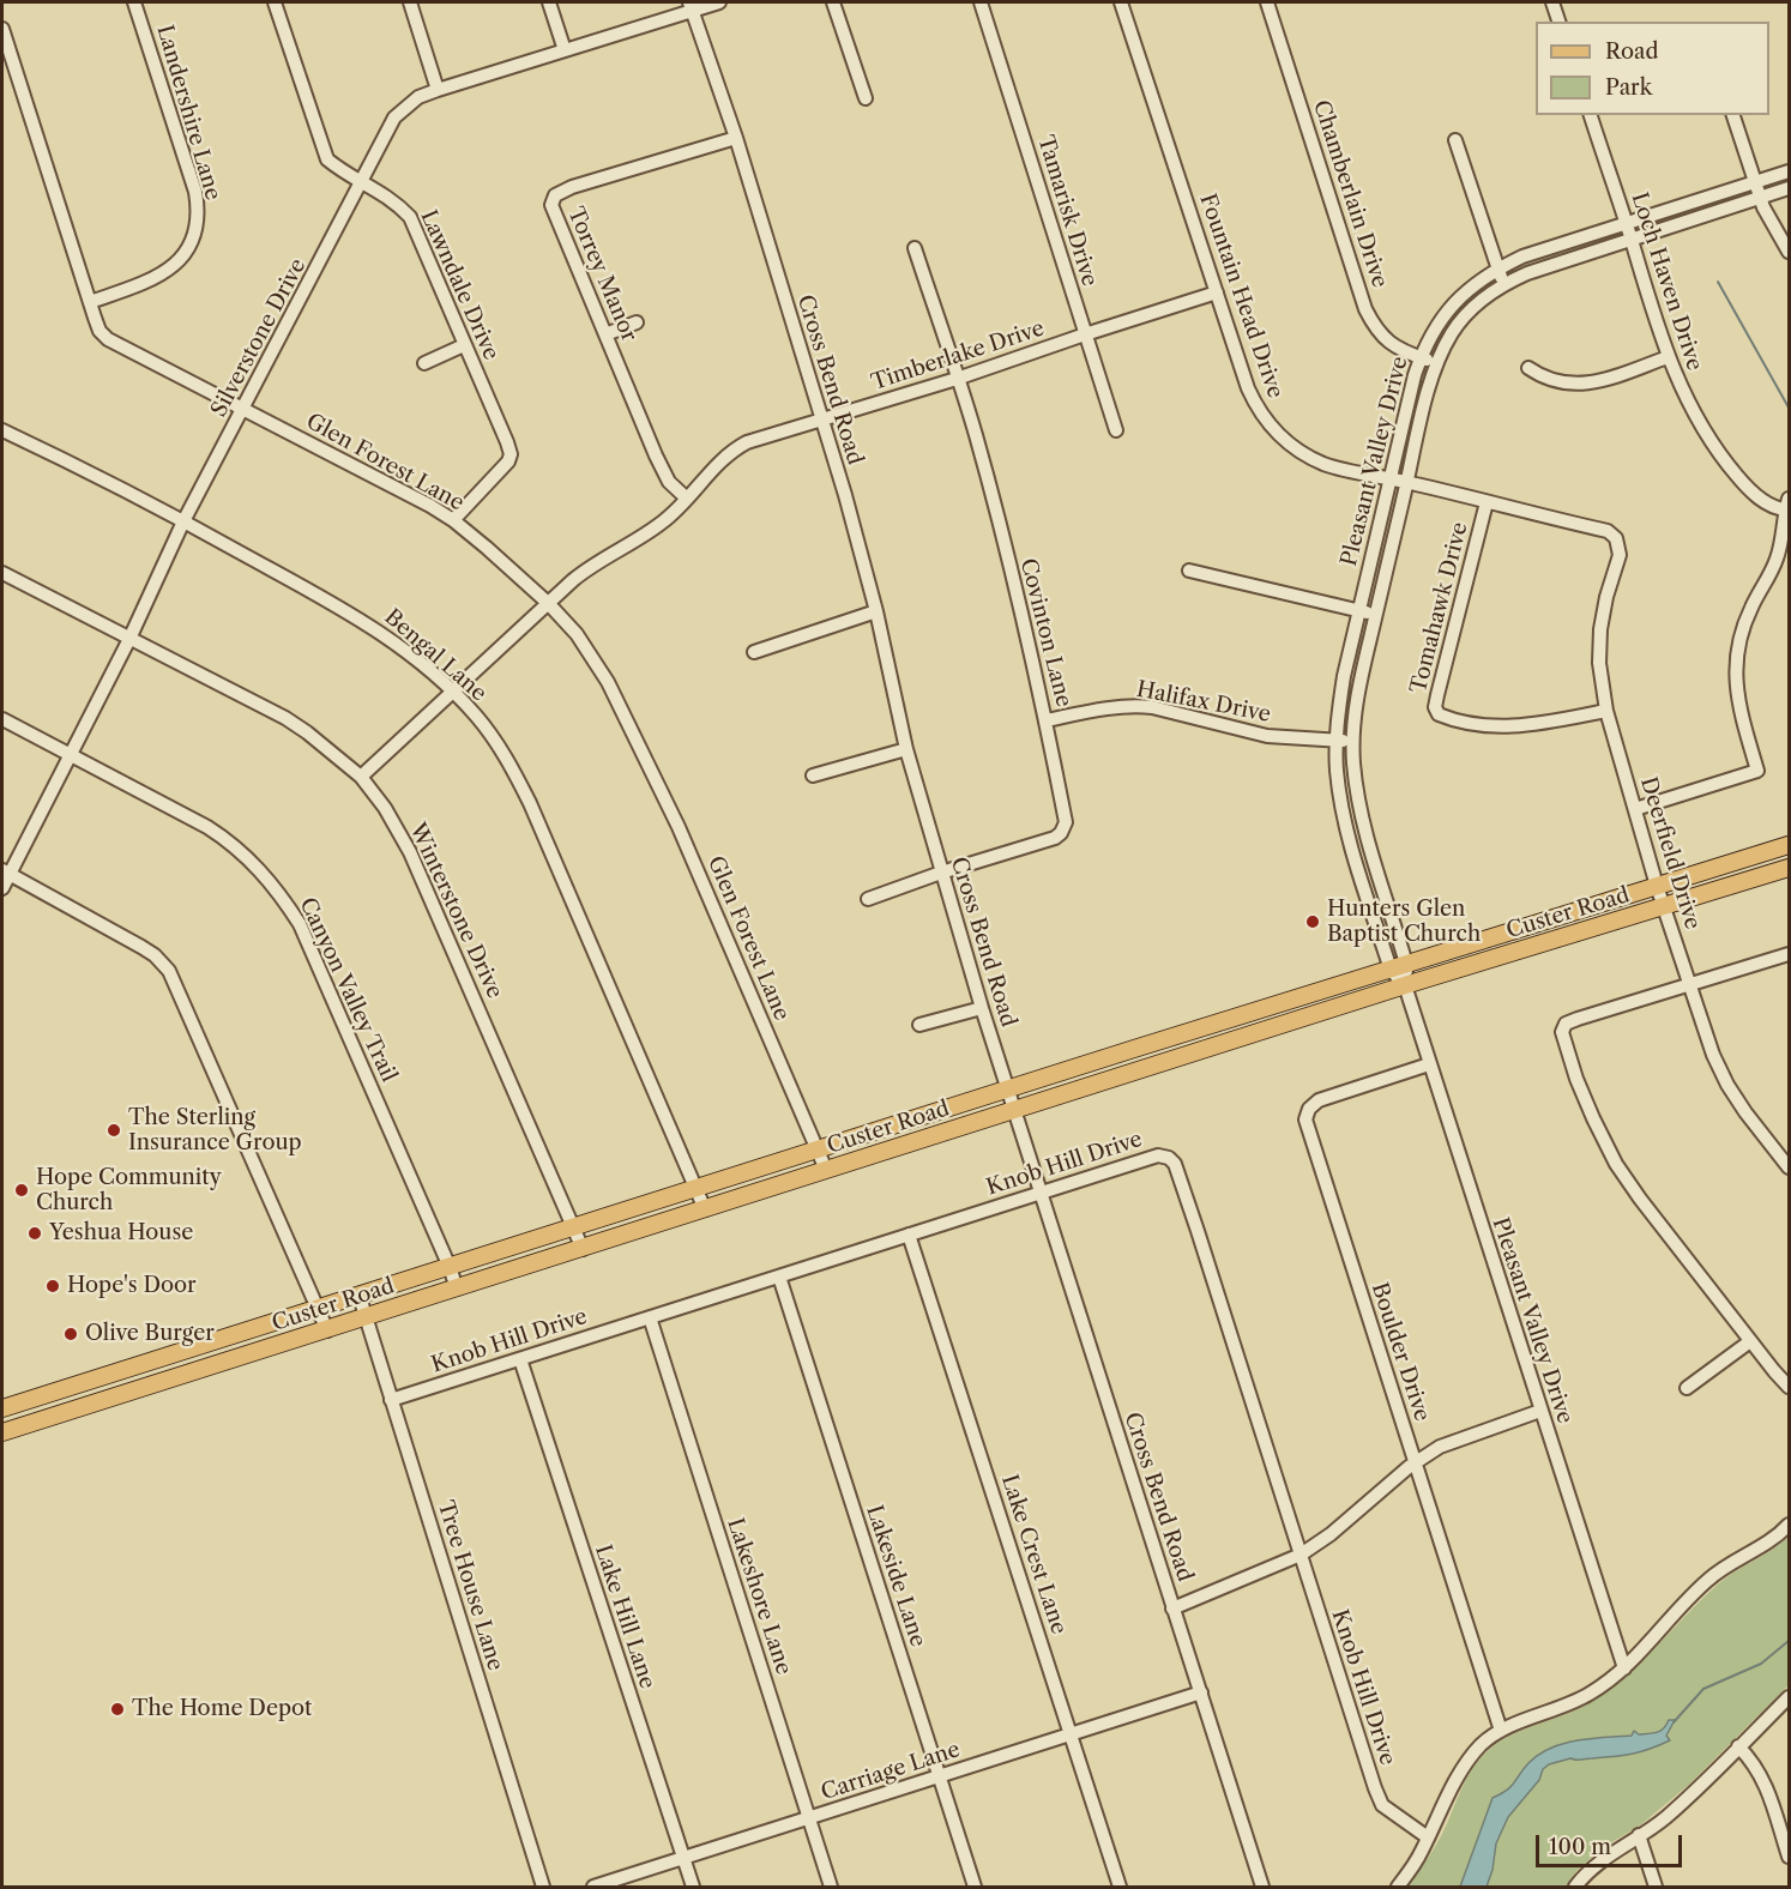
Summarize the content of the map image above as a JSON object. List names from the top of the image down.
{
  "streets": {
    "main road": ["Custer Road"],
    "street": [
      "Landershire Lane",
      "Chamberlain Drive",
      "Tamarisk Drive",
      "Torrey Manor",
      "Loch Haven Drive",
      "Lawndale Drive",
      "Fountain Head Drive",
      "Silverstone Drive",
      "Timberlake Drive",
      "Cross Bend Road",
      "Pleasant Valley Drive",
      "Glen Forest Lane",
      "Tomahawk Drive",
      "Covinton Lane",
      "Bengal Lane",
      "Halifax Drive",
      "Deerfield Drive",
      "Winterstone Drive",
      "Canyon Valley Trail",
      "Knob Hill Drive",
      "Boulder Drive",
      "Lake Crest Lane",
      "Lakeside Lane",
      "Tree House Lane",
      "Lakeshore Lane",
      "Lake Hill Lane",
      "Carriage Lane"
    ]
  },
  "crossings": [
    ["Landershire Lane", "Glen Forest Lane"],
    ["Chamberlain Drive", "Pleasant Valley Drive"],
    ["Tamarisk Drive", "Timberlake Drive"],
    ["Torrey Manor", "Timberlake Drive"],
    ["Torrey Manor", "Cross Bend Road"],
    ["Loch Haven Drive", "Pleasant Valley Drive"],
    ["Lawndale Drive", "Silverstone Drive"],
    ["Lawndale Drive", "Glen Forest Lane"],
    ["Fountain Head Drive", "Timberlake Drive"],
    ["Fountain Head Drive", "Pleasant Valley Drive"],
    ["Fountain Head Drive", "Tomahawk Drive"],
    ["Fountain Head Drive", "Deerfield Drive"],
    ["Silverstone Drive", "Cross Bend Road"],
    ["Silverstone Drive", "Glen Forest Lane"],
    ["Silverstone Drive", "Bengal Lane"],
    ["Silverstone Drive", "Winterstone Drive"],
    ["Silverstone Drive", "Canyon Valley Trail"],
    ["Timberlake Drive", "Cross Bend Road"],
    ["Timberlake Drive", "Glen Forest Lane"],
    ["Timberlake Drive", "Covinton Lane"],
    ["Timberlake Drive", "Bengal Lane"],
    ["Timberlake Drive", "Winterstone Drive"],
    ["Cross Bend Road", "Covinton Lane"],
    ["Cross Bend Road", "Custer Road"],
    ["Cross Bend Road", "Knob Hill Drive"],
    ["Cross Bend Road", "Carriage Lane"],
    ["Pleasant Valley Drive", "Halifax Drive"],
    ["Pleasant Valley Drive", "Custer Road"],
    ["Pleasant Valley Drive", "Boulder Drive"],
    ["Glen Forest Lane", "Custer Road"],
    ["Tomahawk Drive", "Deerfield Drive"],
    ["Covinton Lane", "Halifax Drive"],
    ["Bengal Lane", "Custer Road"],
    ["Deerfield Drive", "Custer Road"],
    ["Winterstone Drive", "Custer Road"],
    ["Custer Road", "Canyon Valley Trail"],
    ["Custer Road", "Tree House Lane"],
    ["Knob Hill Drive", "Lake Crest Lane"],
    ["Knob Hill Drive", "Lakeside Lane"],
    ["Knob Hill Drive", "Tree House Lane"],
    ["Knob Hill Drive", "Lakeshore Lane"],
    ["Knob Hill Drive", "Lake Hill Lane"],
    ["Lake Crest Lane", "Carriage Lane"],
    ["Lakeside Lane", "Carriage Lane"],
    ["Lakeshore Lane", "Carriage Lane"],
    ["Lake Hill Lane", "Carriage Lane"]
  ],
  "places": [
    "Hunters Glen Baptist Church",
    "The Sterling Insurance Group",
    "Hope Community Church",
    "Yeshua House",
    "Hope's Door",
    "Olive Burger",
    "The Home Depot"
  ],
  "legend": ["Road", "Park"],
  "scale_bar": "100 m"
}
